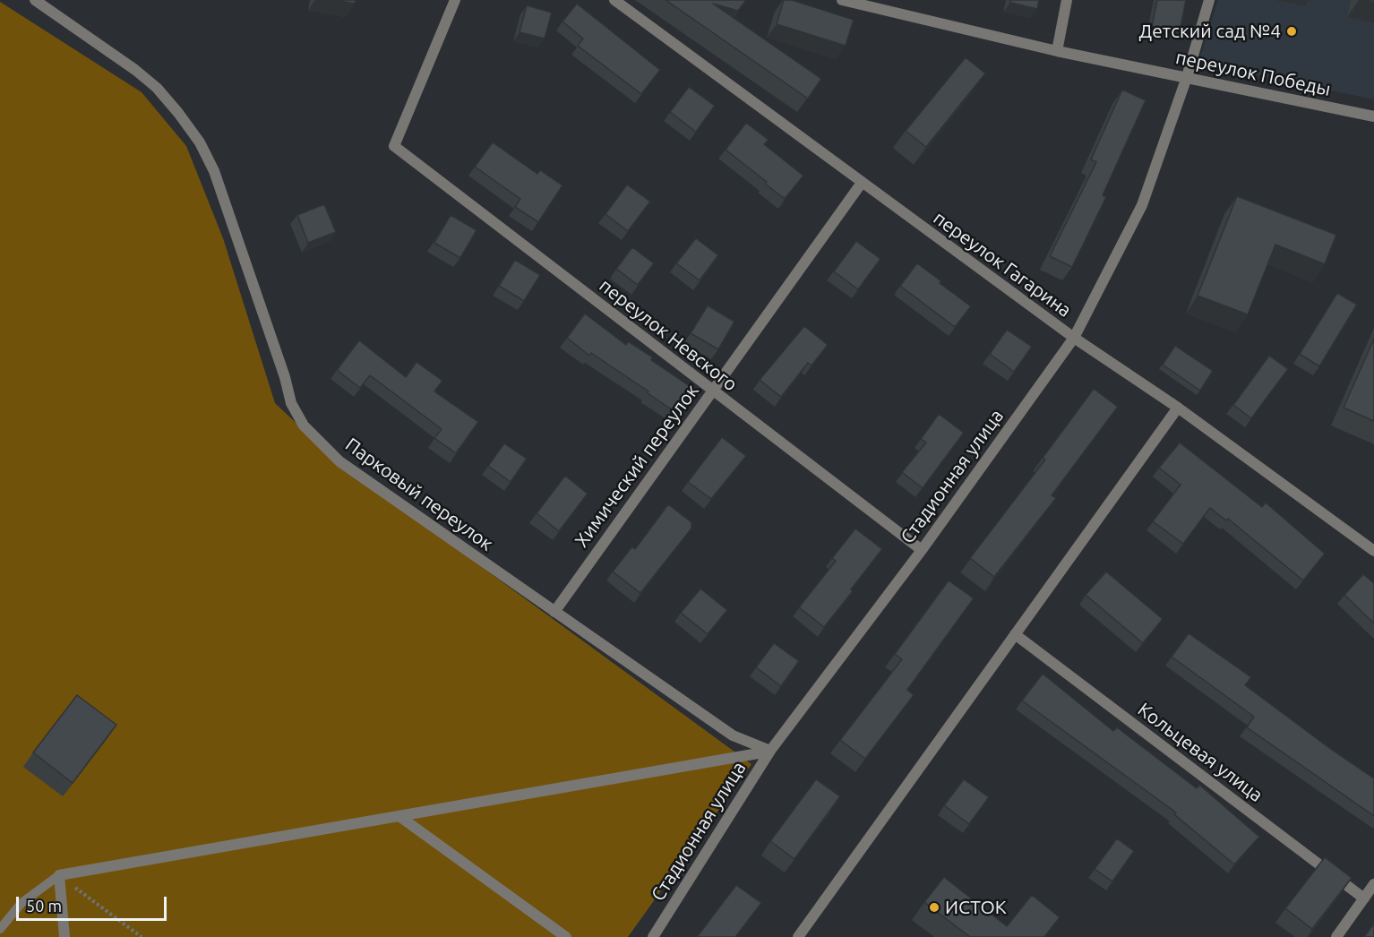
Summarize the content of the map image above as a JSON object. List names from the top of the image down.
{
  "streets": {
    "street": [
      "переулок Победы",
      "переулок Гагарина",
      "переулок Невского",
      "Химический переулок",
      "Стадионная улица",
      "Парковый переулок",
      "Кольцевая улица"
    ]
  },
  "crossings": [
    ["переулок Победы", "Стадионная улица"],
    ["переулок Гагарина", "Химический переулок"],
    ["переулок Гагарина", "Стадионная улица"],
    ["переулок Невского", "Химический переулок"],
    ["переулок Невского", "Стадионная улица"],
    ["Химический переулок", "Парковый переулок"],
    ["Стадионная улица", "Парковый переулок"]
  ],
  "places": ["Детский сад №4", "ИСТОК"],
  "scale_bar": "50 m"
}
